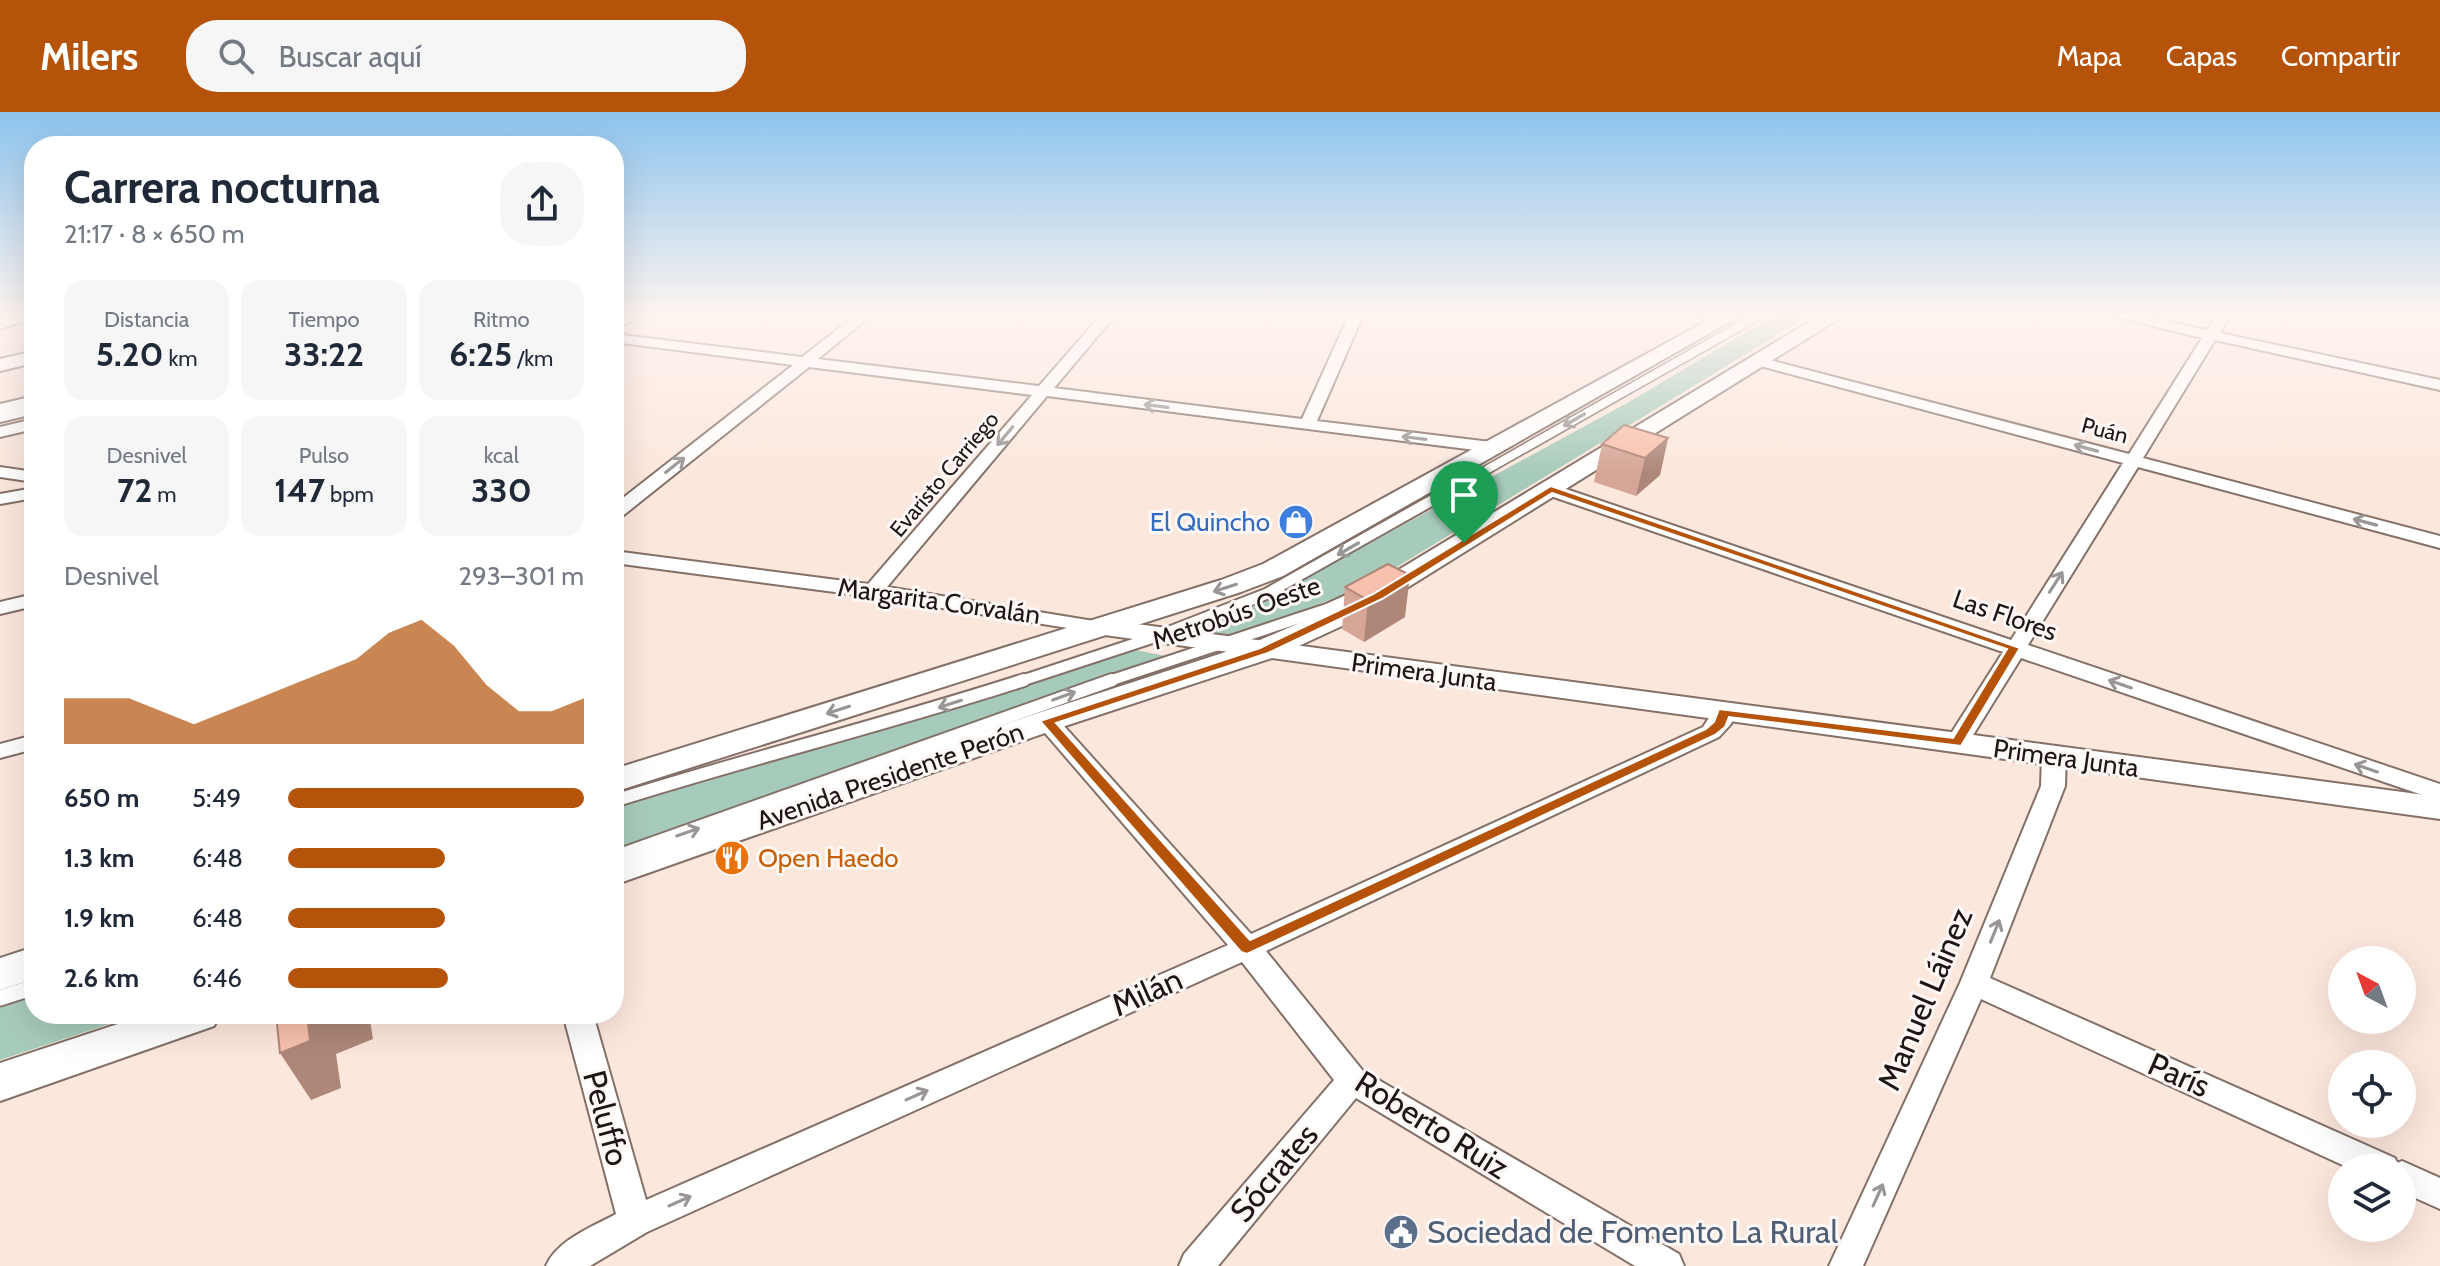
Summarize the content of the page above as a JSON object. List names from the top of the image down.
{
  "streets": {
    "main road": ["Avenida Presidente Perón"],
    "street": [
      "Puán",
      "Evaristo Carriego",
      "Margarita Corvalán",
      "Las Flores",
      "Primera Junta",
      "Milán",
      "Manuel Láinez",
      "París",
      "Peluffo",
      "Roberto Ruiz",
      "Sócrates"
    ],
    "lane": ["Metrobús Oeste"]
  },
  "crossings": [
    ["Evaristo Carriego", "Margarita Corvalán"],
    ["Margarita Corvalán", "Metrobús Oeste"],
    ["Margarita Corvalán", "Primera Junta"],
    ["Margarita Corvalán", "Avenida Presidente Perón"],
    ["Las Flores", "Avenida Presidente Perón"],
    ["Primera Junta", "Avenida Presidente Perón"],
    ["Primera Junta", "Milán"],
    ["Primera Junta", "Manuel Láinez"],
    ["Avenida Presidente Perón", "Roberto Ruiz"],
    ["Milán", "Peluffo"],
    ["Milán", "Roberto Ruiz"],
    ["Manuel Láinez", "París"],
    ["Roberto Ruiz", "Sócrates"]
  ],
  "one_way": [
    "Puán",
    "Evaristo Carriego",
    "Las Flores",
    "Milán",
    "Manuel Láinez"
  ],
  "places": {
    "shop": ["El Quincho"],
    "restaurant": ["Open Haedo"],
    "public building": ["Sociedad de Fomento La Rural"]
  },
  "north": "top left",
  "page": {
    "header": "Milers",
    "search": "Buscar aquí",
    "nav": ["Mapa", "Capas", "Compartir"],
    "heading": ["Carrera nocturna", "21:17 · 8 × 650 m"],
    "stats": [
      ["Distancia", "5.20 km"],
      ["Tiempo", "33:22"],
      ["Ritmo", "6:25 /km"],
      ["Desnivel", "72 m"],
      ["Pulso", "147 bpm"],
      ["kcal", "330"]
    ],
    "chart": ["Desnivel", "293–301 m"],
    "list": [
      {
        "name": "650 m",
        "note": "5:49"
      },
      {
        "name": "1.3 km",
        "note": "6:48"
      },
      {
        "name": "1.9 km",
        "note": "6:48"
      },
      {
        "name": "2.6 km",
        "note": "6:46"
      }
    ]
  }
}
